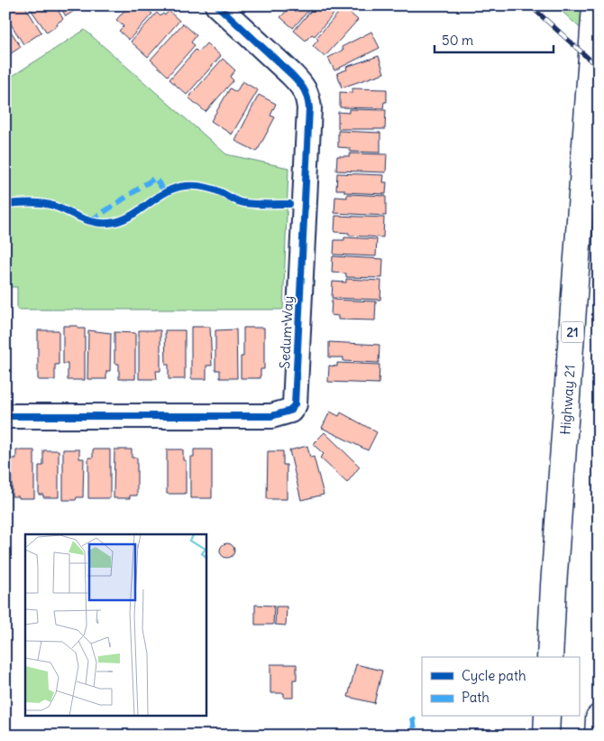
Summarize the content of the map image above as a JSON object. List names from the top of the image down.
{
  "streets": {
    "main road": ["21", "Highway 21"],
    "street": ["Sedum Way"]
  },
  "legend": ["Cycle path", "Path"],
  "scale_bar": "50 m"
}
